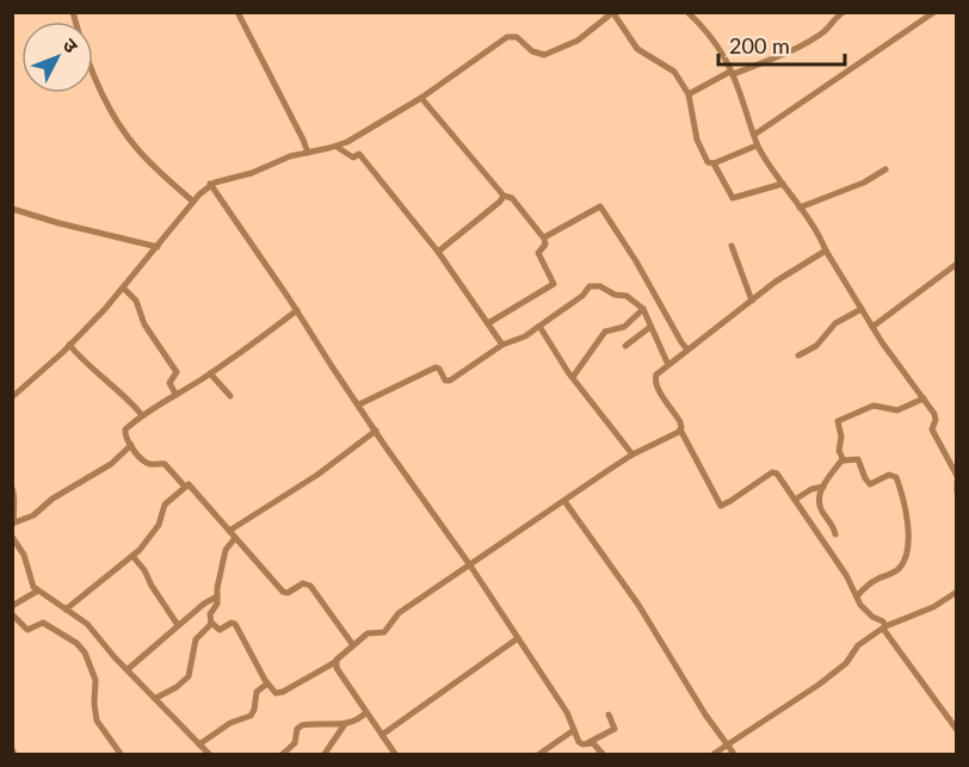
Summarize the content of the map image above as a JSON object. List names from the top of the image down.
{
  "scale_bar": "200 m",
  "north": "top right"
}
